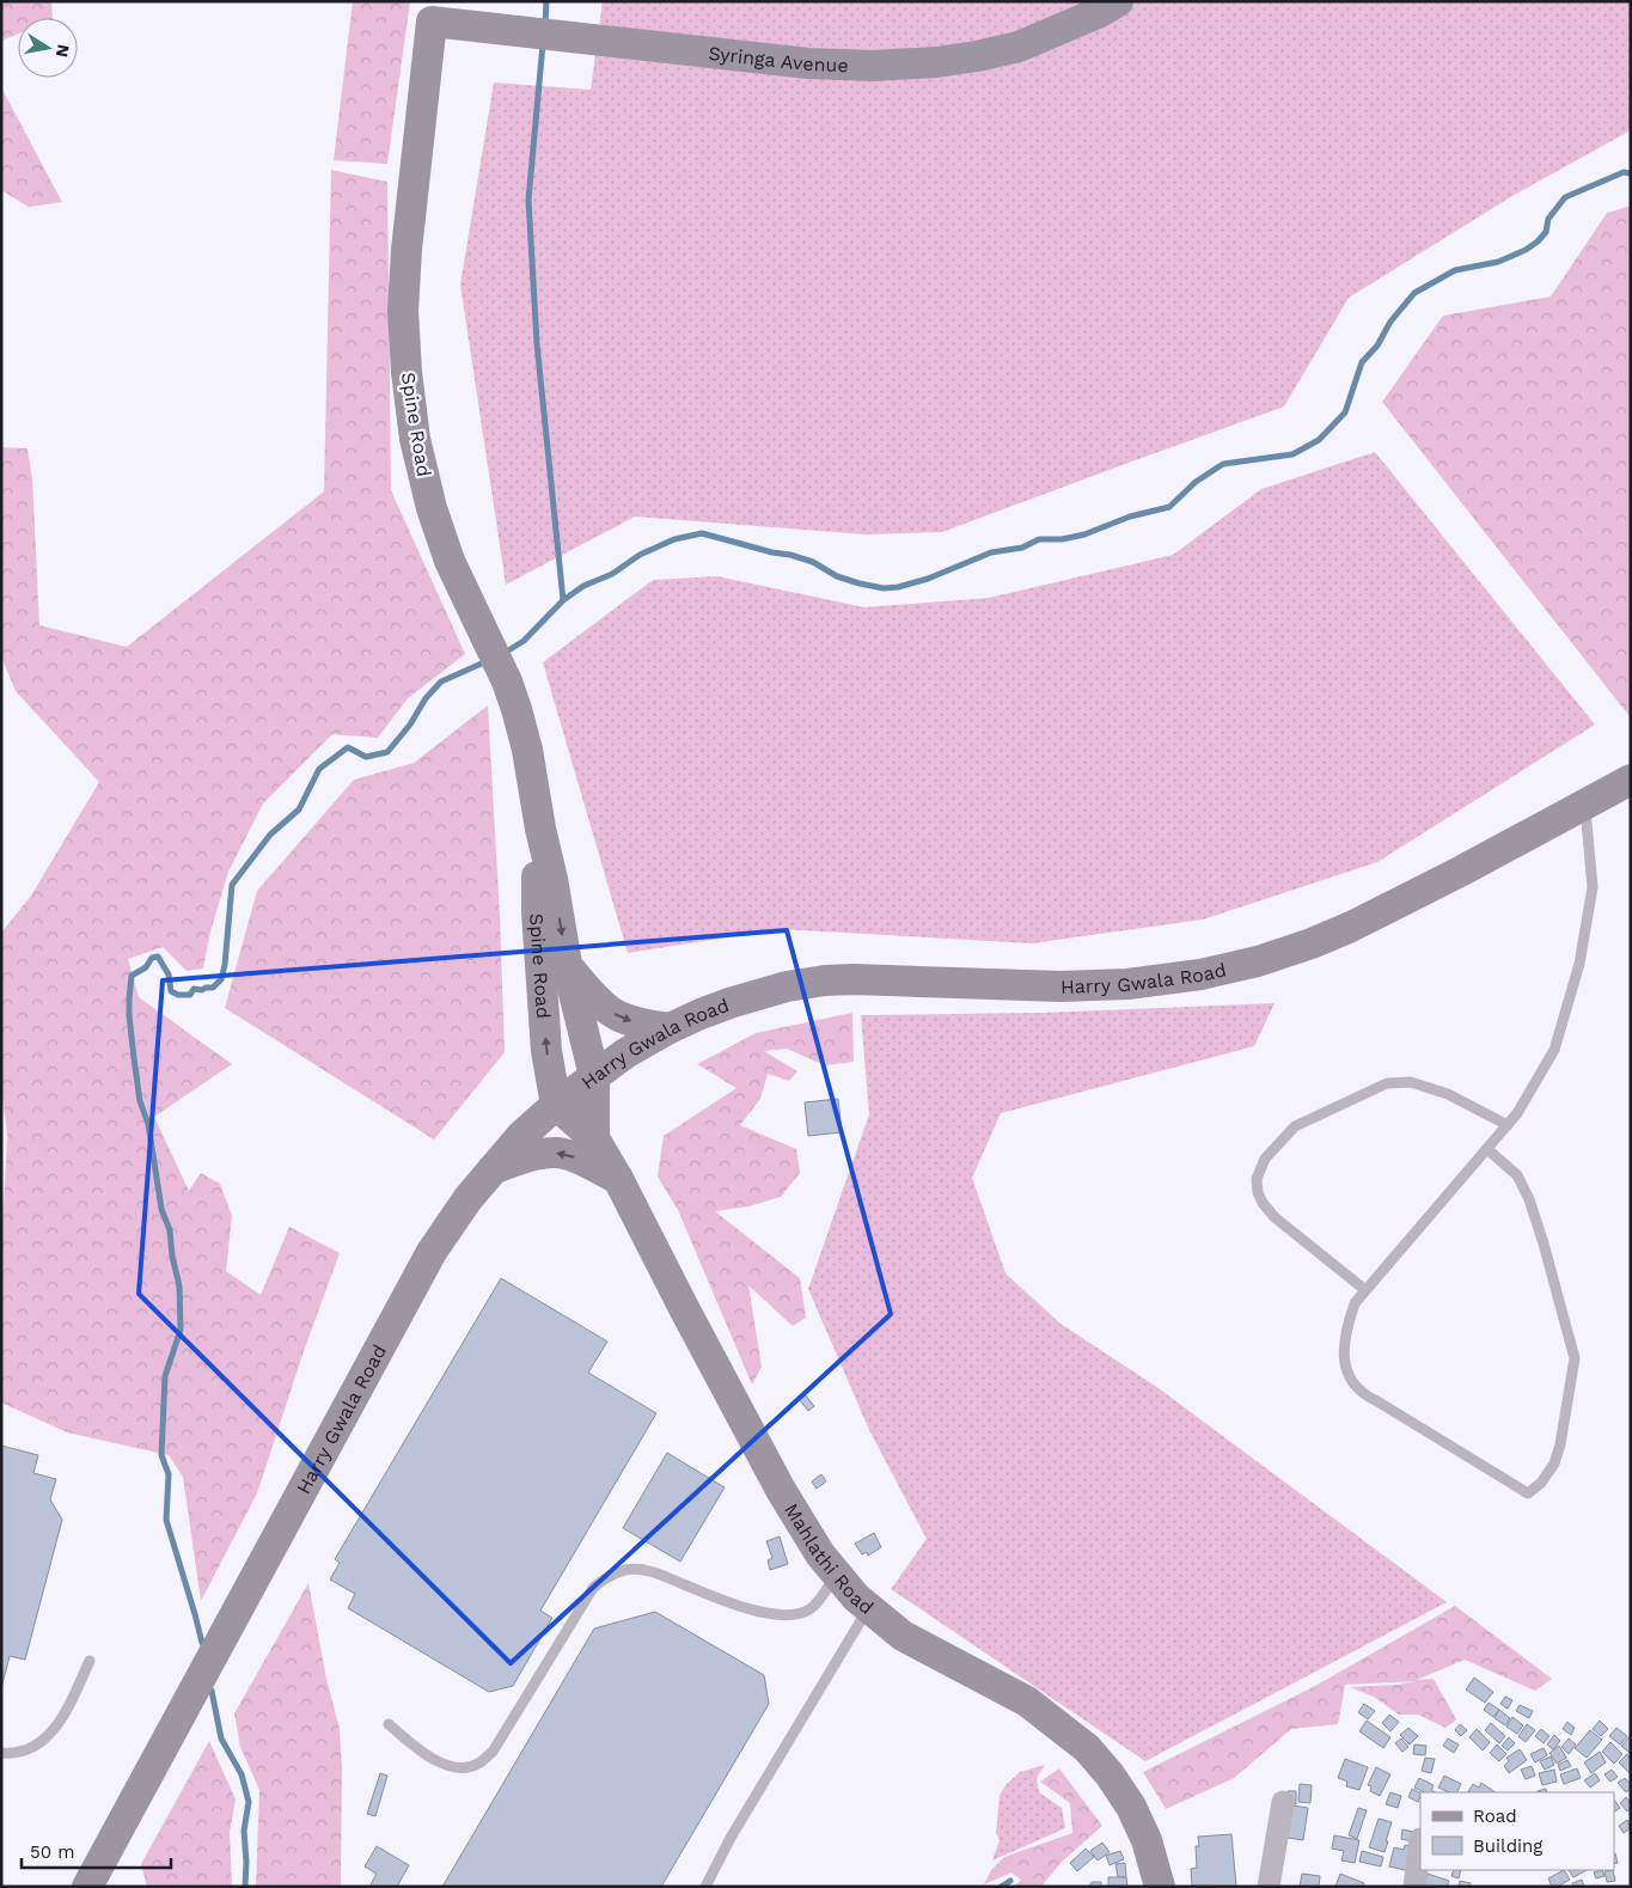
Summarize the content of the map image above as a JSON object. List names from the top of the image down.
{
  "streets": {
    "street": [
      "Syringa Avenue",
      "Spine Road",
      "Harry Gwala Road",
      "Mahlathi Road"
    ]
  },
  "crossings": [
    ["Syringa Avenue", "Spine Road"],
    ["Spine Road", "Harry Gwala Road"],
    ["Spine Road", "Mahlathi Road"],
    ["Harry Gwala Road", "Mahlathi Road"]
  ],
  "legend": ["Road", "Building"],
  "scale_bar": "50 m",
  "north": "right"
}
